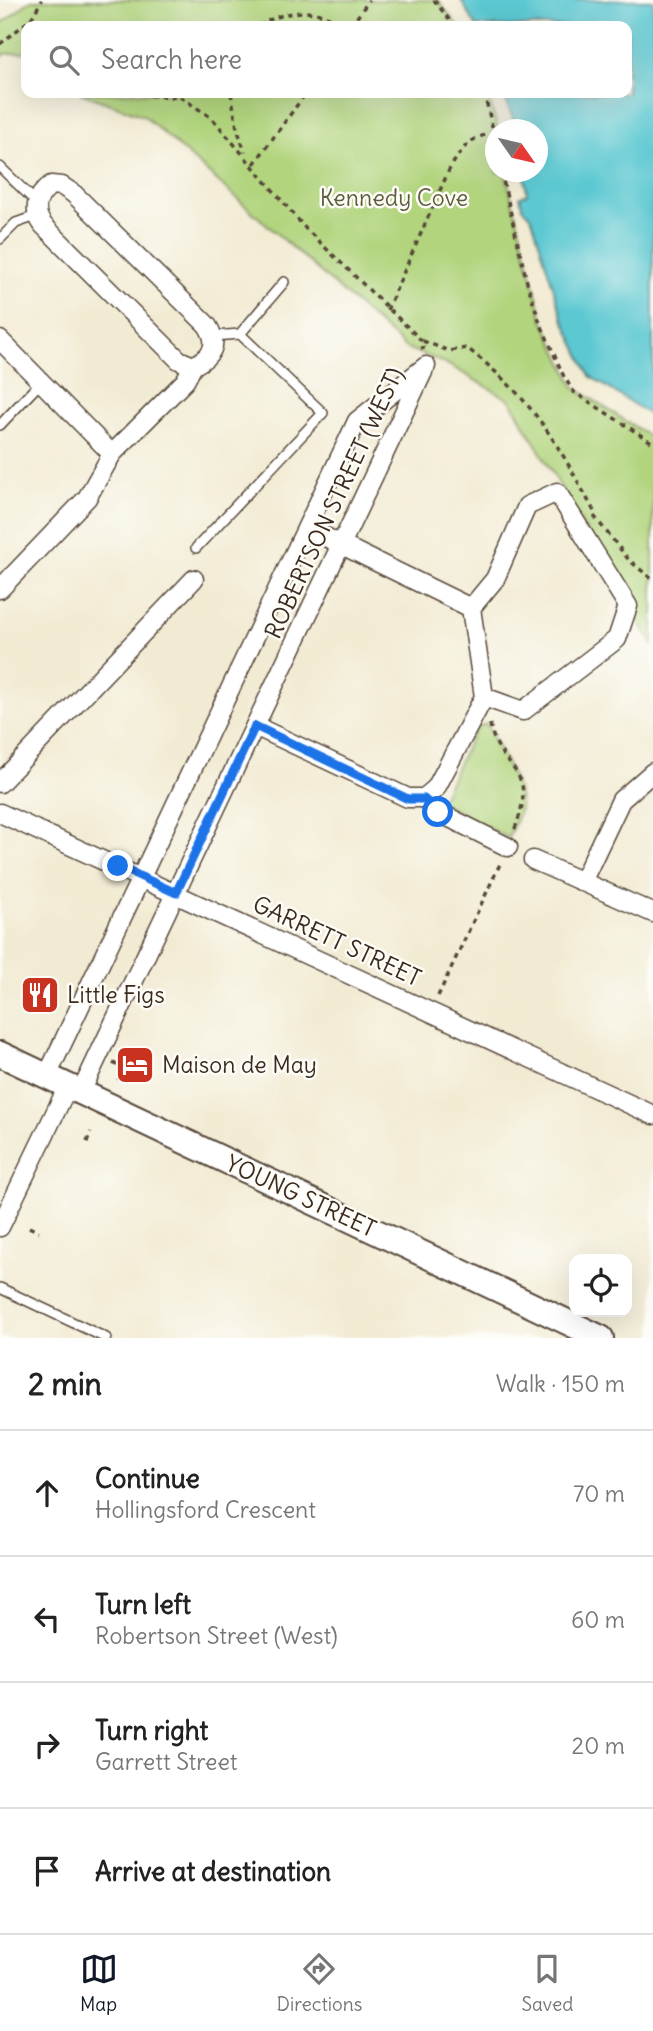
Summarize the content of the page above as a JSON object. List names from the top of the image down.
{
  "streets": {
    "main road": ["YOUNG STREET"],
    "street": ["ROBERTSON STREET (WEST)", "GARRETT STREET"]
  },
  "crossings": [
    ["ROBERTSON STREET (WEST)", "GARRETT STREET"],
    ["ROBERTSON STREET (WEST)", "YOUNG STREET"]
  ],
  "parks": ["Kennedy Cove"],
  "places": {
    "restaurant": ["Little Figs"],
    "hotel": ["Maison de May"]
  },
  "north": "bottom right",
  "page": {
    "search": "Search here",
    "heading": ["2 min", "Walk · 150 m"],
    "list": [
      ["Continue", "Hollingsford Crescent", "70 m"],
      ["Turn left", "Robertson Street (West)", "60 m"],
      ["Turn right", "Garrett Street", "20 m"],
      "Arrive at destination"
    ],
    "nav": ["Map", "Directions", "Saved"]
  }
}
